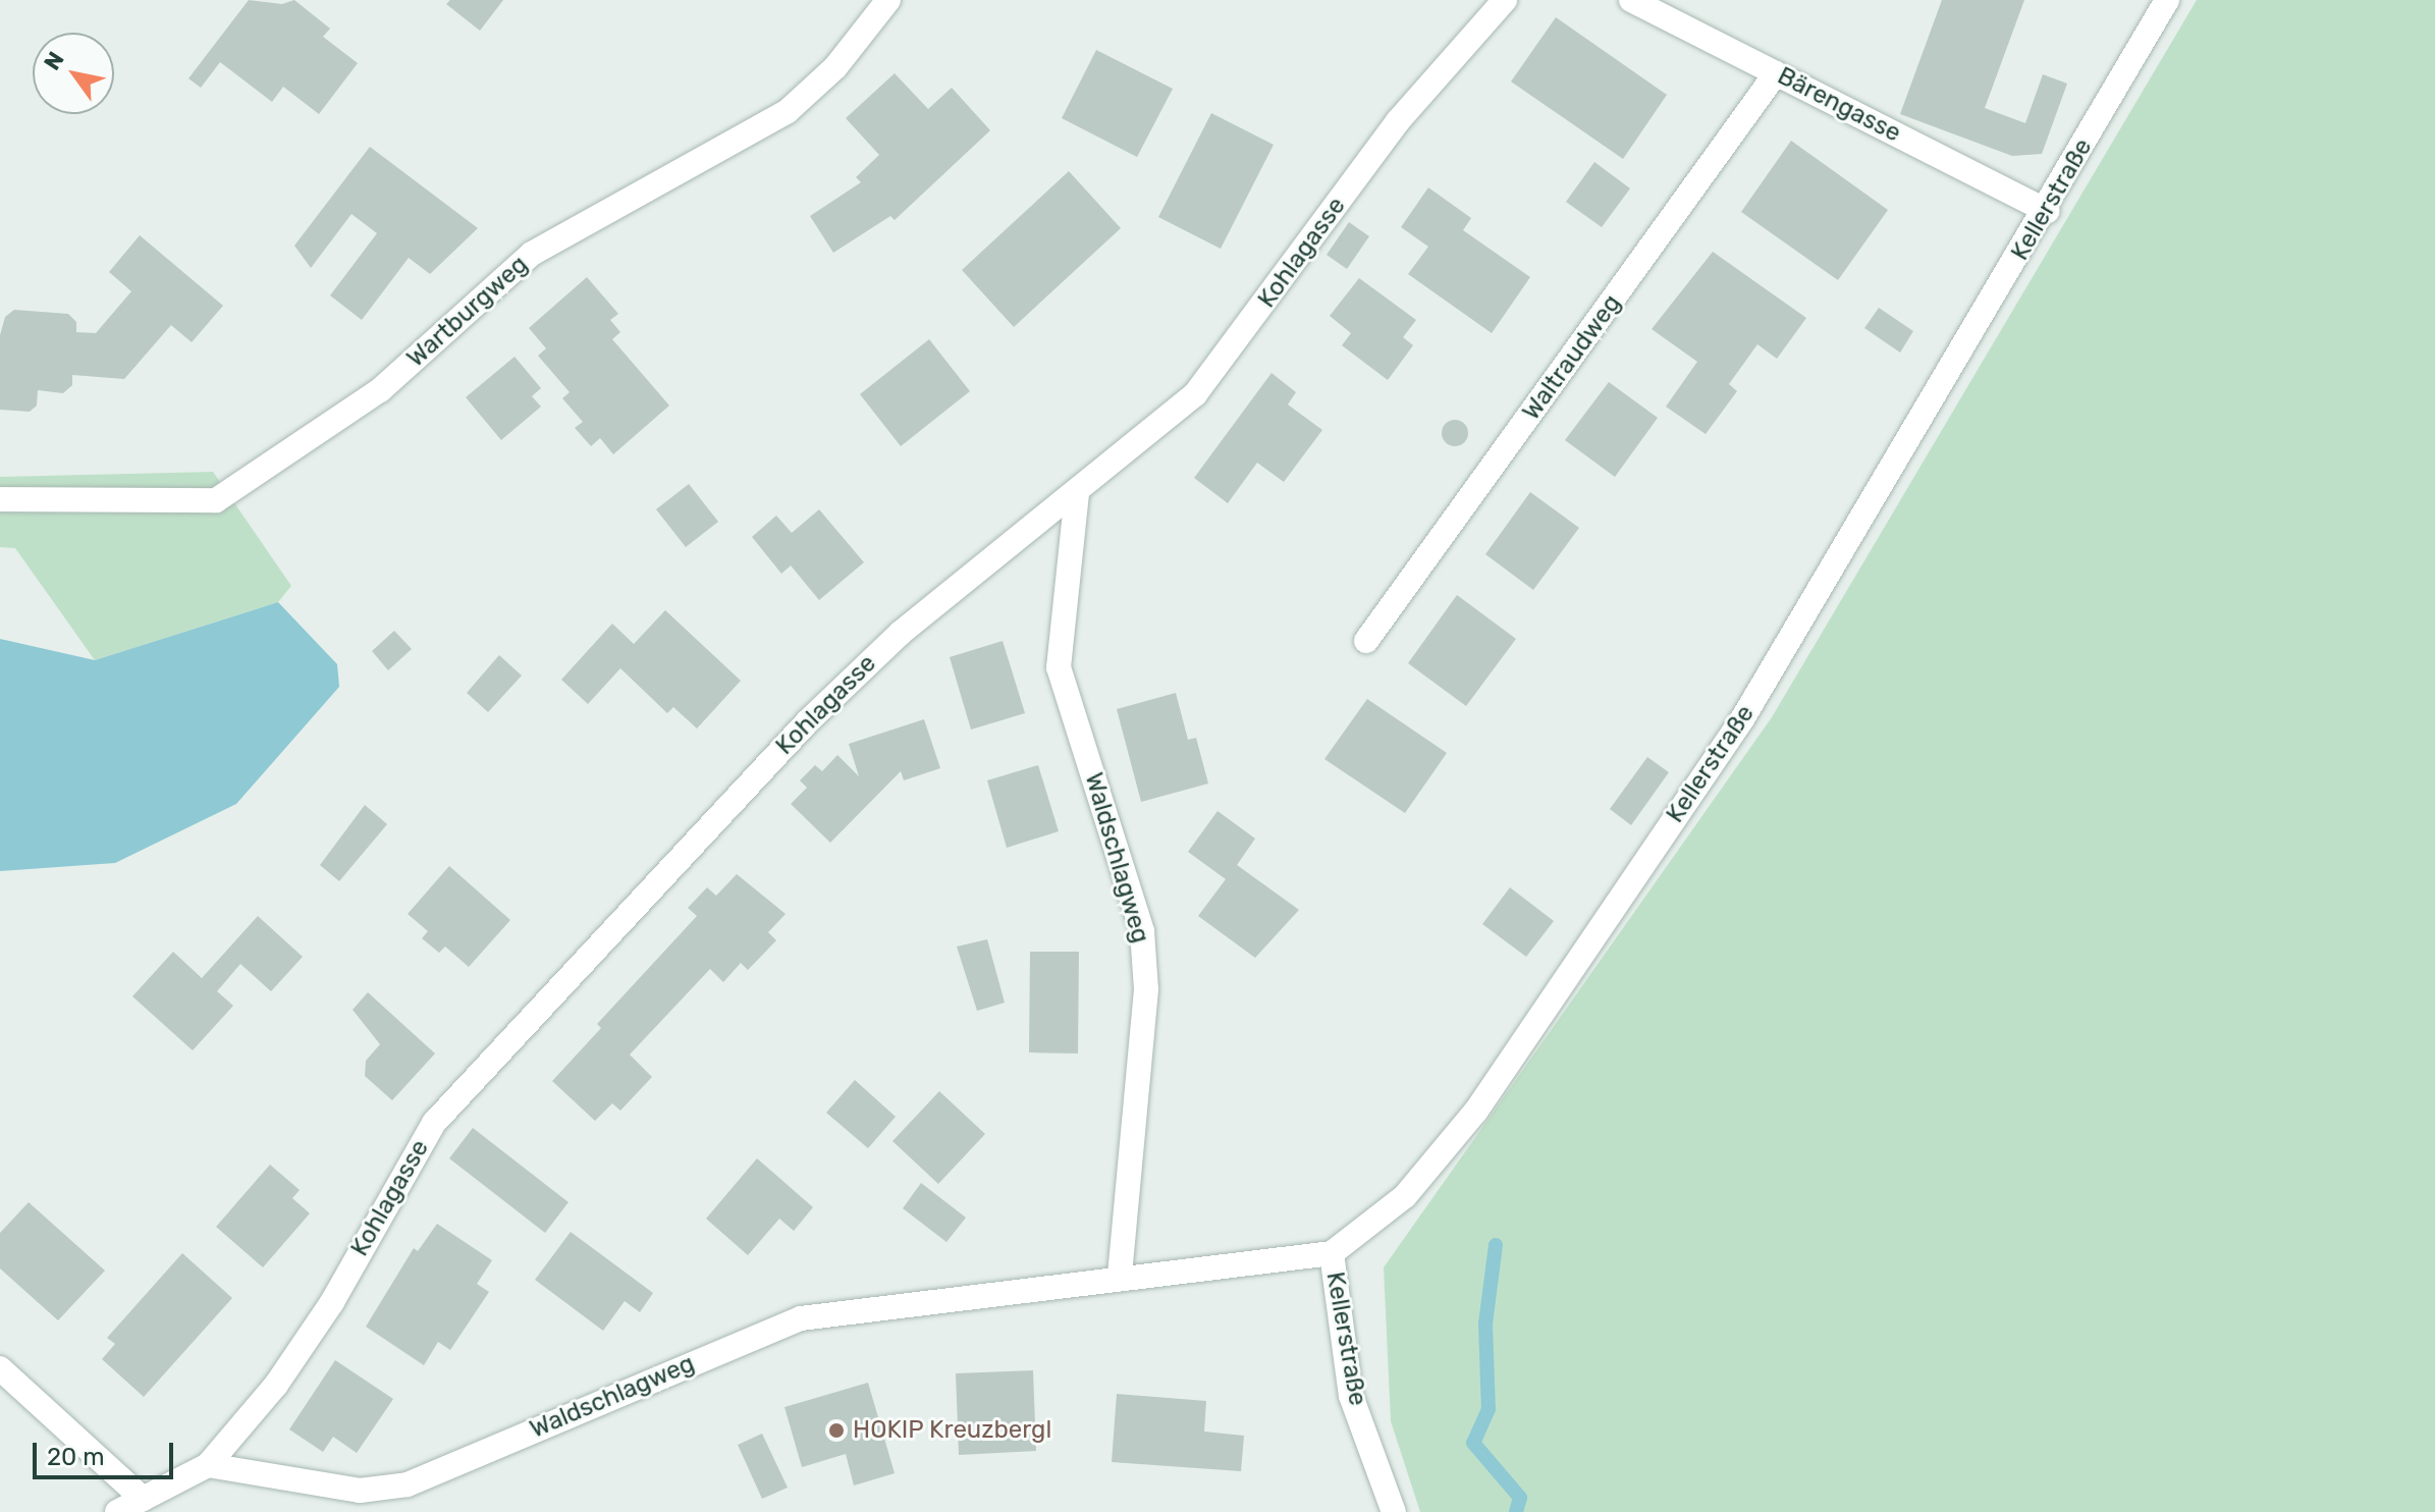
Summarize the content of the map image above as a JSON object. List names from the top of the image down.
{
  "streets": {
    "street": [
      "Bärengasse",
      "Kellerstraße",
      "Kohlagasse",
      "Wartburgweg",
      "Waltraudweg",
      "Waldschlagweg"
    ]
  },
  "crossings": [
    ["Bärengasse", "Kellerstraße"],
    ["Bärengasse", "Waltraudweg"],
    ["Kellerstraße", "Waldschlagweg"],
    ["Kohlagasse", "Waldschlagweg"]
  ],
  "places": ["HOKIP Kreuzbergl"],
  "scale_bar": "20 m",
  "north": "top left"
}
